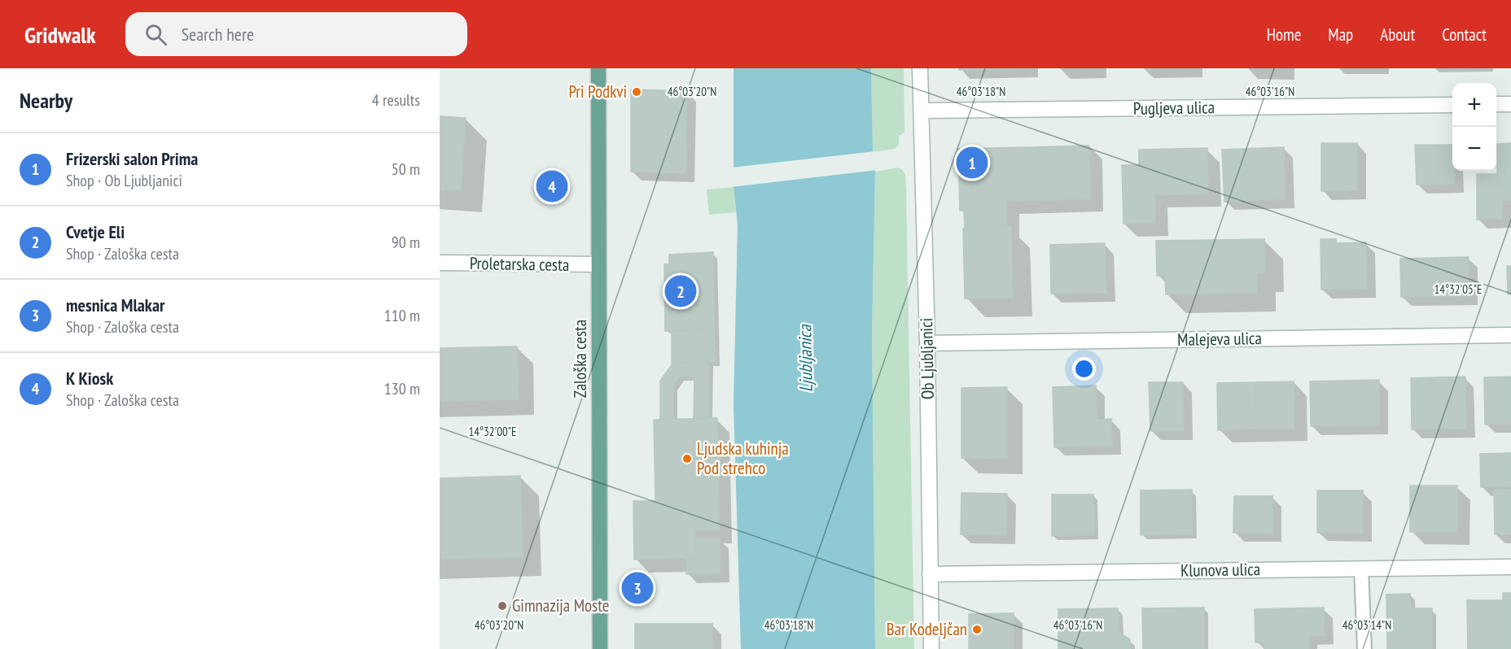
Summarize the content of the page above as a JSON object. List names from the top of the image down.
{
  "streets": {
    "main road": ["Zaloška cesta"],
    "street": [
      "Pugljeva ulica",
      "Proletarska cesta",
      "Malejeva ulica",
      "Ob Ljubljanici",
      "Klunova ulica"
    ]
  },
  "crossings": [
    ["Pugljeva ulica", "Ob Ljubljanici"],
    ["Proletarska cesta", "Zaloška cesta"],
    ["Malejeva ulica", "Ob Ljubljanici"],
    ["Ob Ljubljanici", "Klunova ulica"]
  ],
  "water": ["Ljubljanica"],
  "places": [
    "Pri Podkvi",
    "Ljudska kuhinja Pod strehco",
    "Gimnazija Moste",
    "Bar Kodeljčan"
  ],
  "page": {
    "header": "Gridwalk",
    "search": "Search here",
    "nav": [
      "Home",
      "Map",
      "About",
      "Contact"
    ],
    "heading": ["Nearby", "4 results"],
    "map_buttons": ["+", "−"],
    "list": [
      {
        "mark": "1",
        "name": "Frizerski salon Prima",
        "note": "Shop · Ob Ljubljanici",
        "value": "50 m"
      },
      {
        "mark": "2",
        "name": "Cvetje Eli",
        "note": "Shop · Zaloška cesta",
        "value": "90 m"
      },
      {
        "mark": "3",
        "name": "mesnica Mlakar",
        "note": "Shop · Zaloška cesta",
        "value": "110 m"
      },
      {
        "mark": "4",
        "name": "K Kiosk",
        "note": "Shop · Zaloška cesta",
        "value": "130 m"
      }
    ],
    "pins": [
      "1",
      "4",
      "2",
      "3"
    ]
  },
  "coordinates": [
    "46°03'20\"N",
    "46°03'18\"N",
    "46°03'16\"N",
    "14°32'05\"E",
    "14°32'00\"E",
    "46°03'14\"N"
  ]
}
